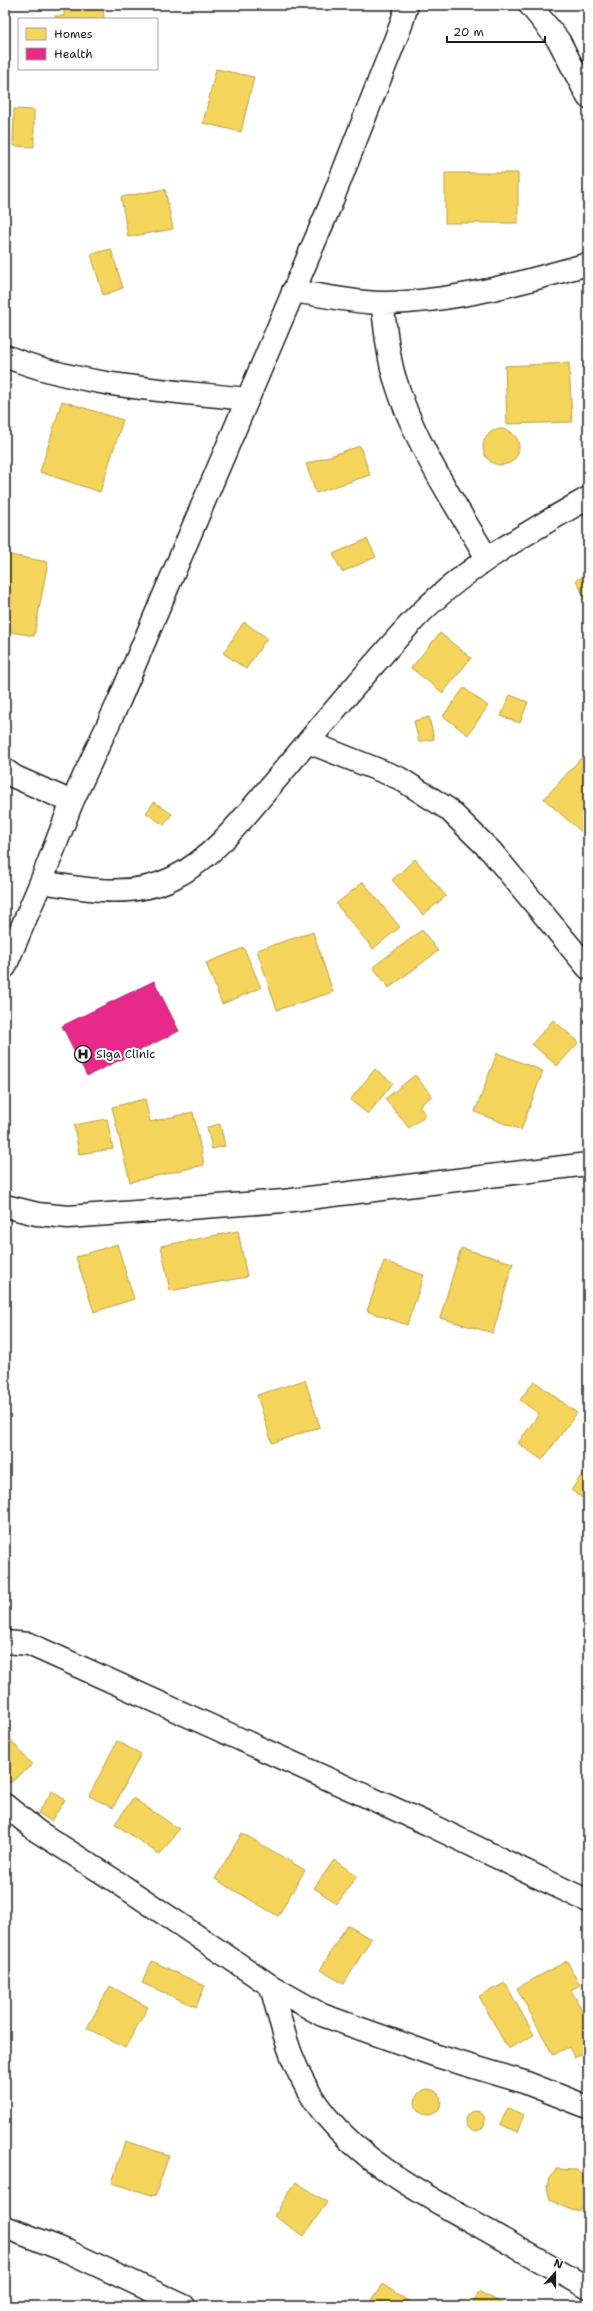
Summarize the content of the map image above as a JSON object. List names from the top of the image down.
{
  "places": {
    "hospital": ["Siga Clinic"]
  },
  "legend": ["Homes", "Health"],
  "scale_bar": "20 m",
  "north": "top"
}
